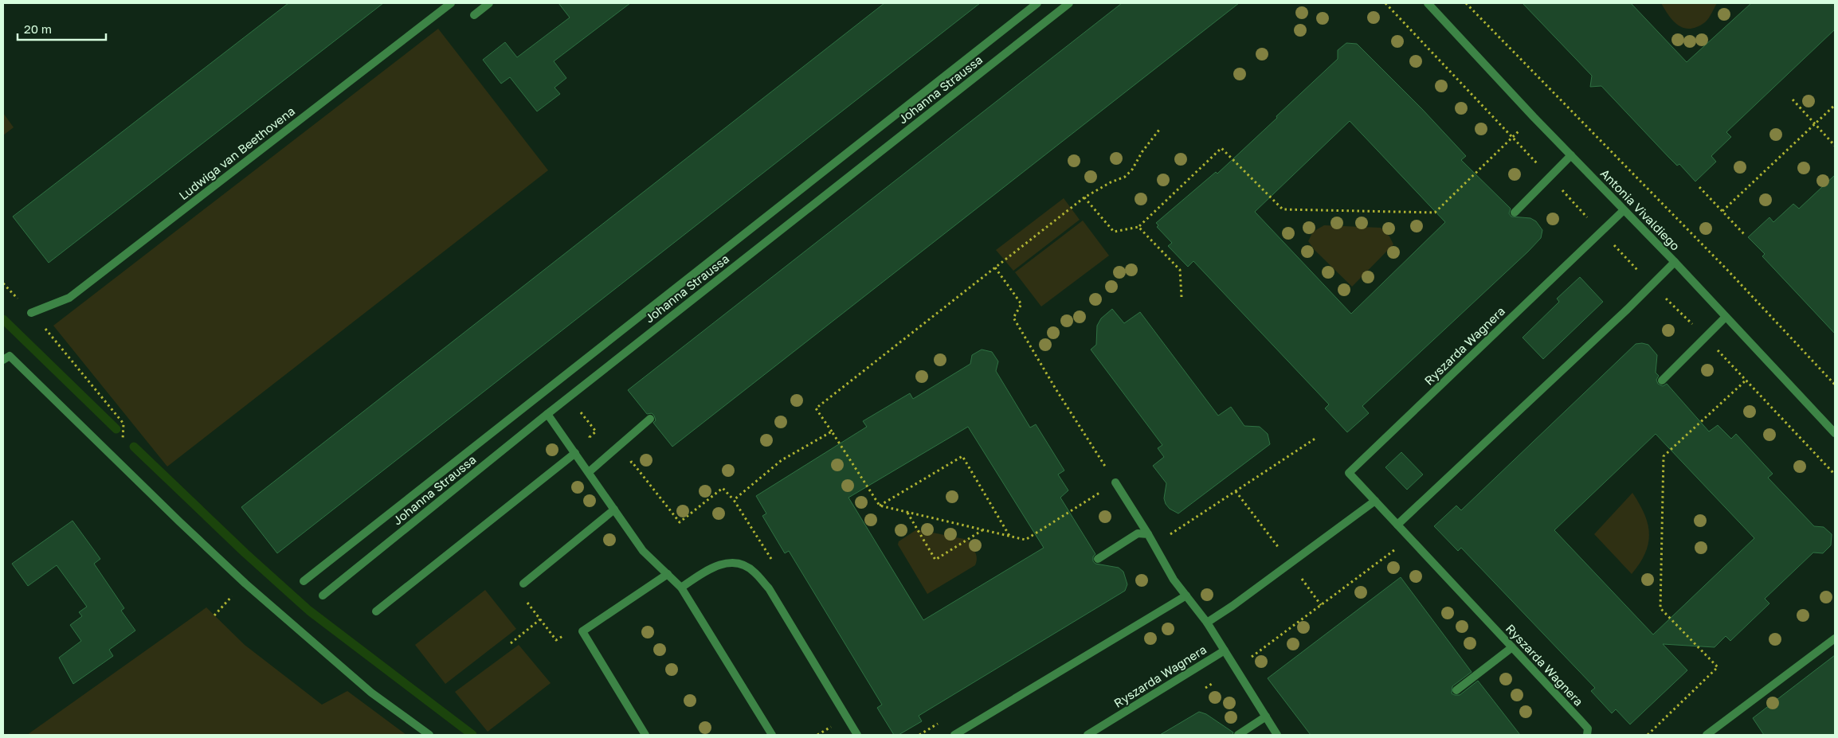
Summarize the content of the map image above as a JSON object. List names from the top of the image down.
{
  "streets": {
    "street": [
      "Johanna Straussa",
      "Ludwiga van Beethovena",
      "Antonia Vivaldiego",
      "Ryszarda Wagnera"
    ]
  },
  "crossings": [
    ["Antonia Vivaldiego", "Ryszarda Wagnera"]
  ],
  "scale_bar": "20 m"
}
